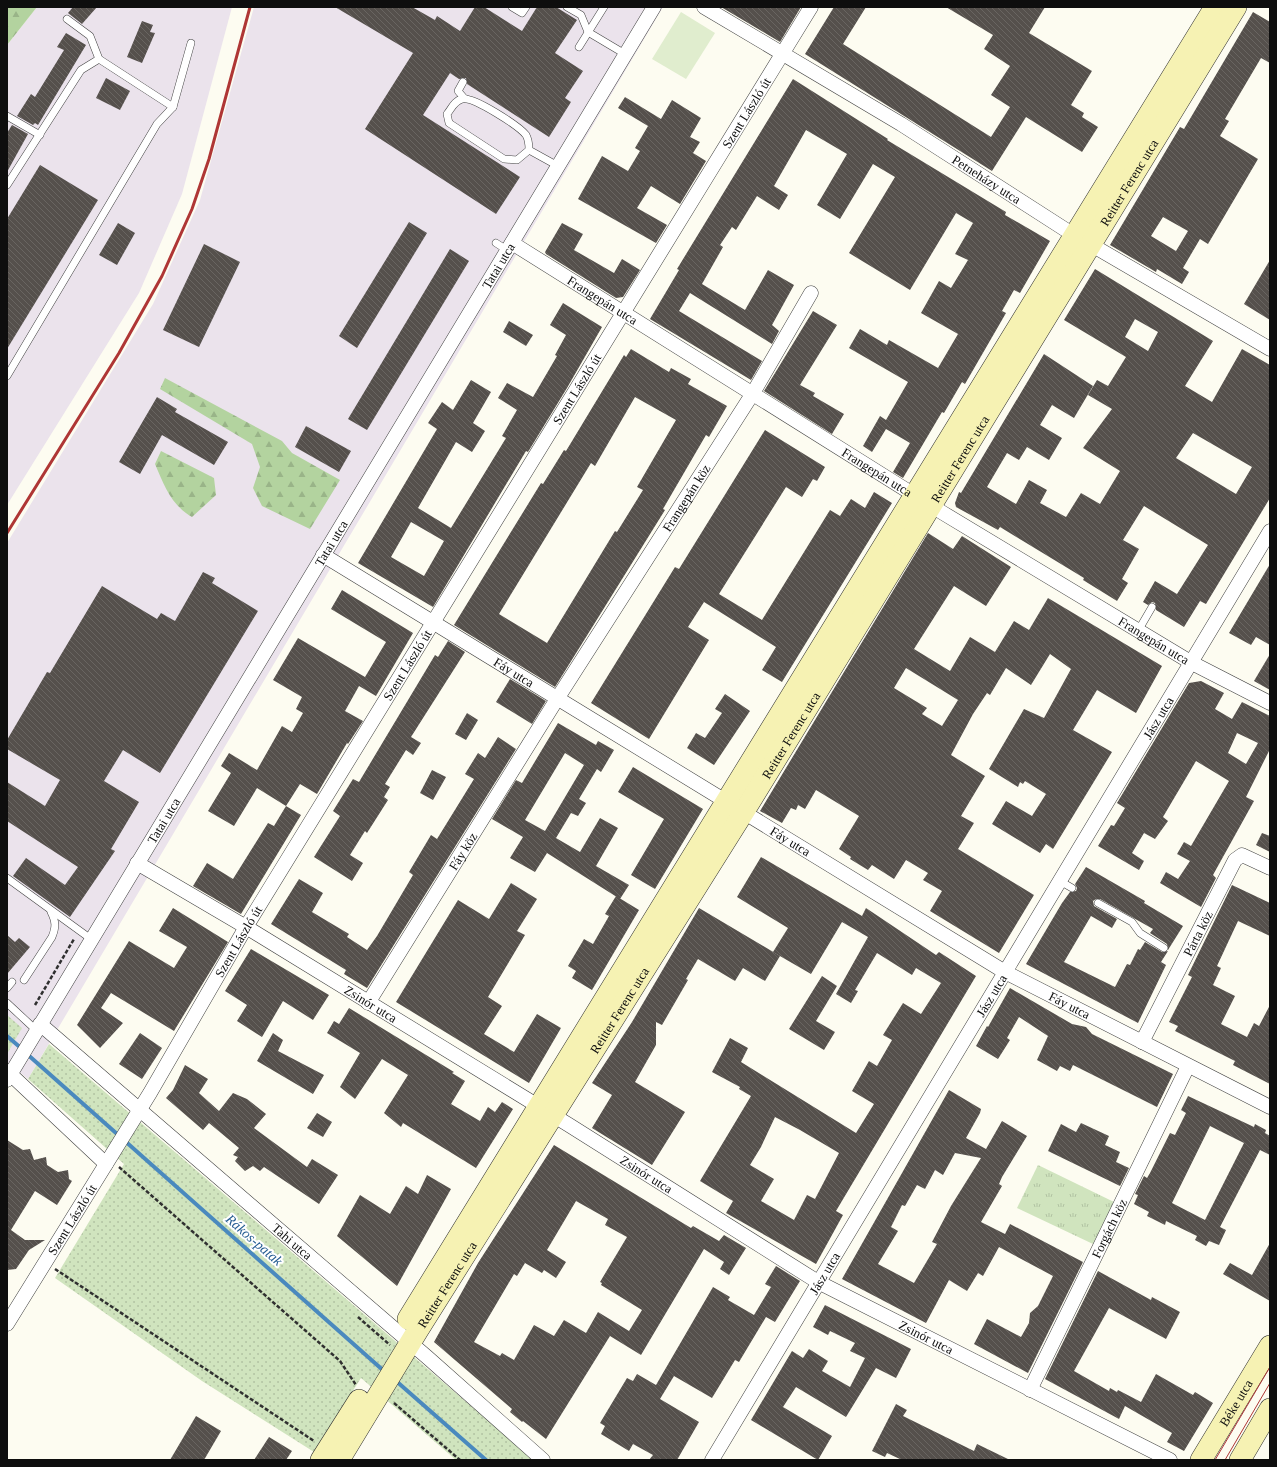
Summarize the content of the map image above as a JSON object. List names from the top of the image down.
{
  "streets": {
    "street": [
      "Szent László út",
      "Petneházy utca",
      "Reitter Ferenc utca",
      "Tatai utca",
      "Frangepán utca",
      "Frangepán köz",
      "Fáy utca",
      "Jász utca",
      "Fáy köz",
      "Párta köz",
      "Zsinór utca",
      "Forgách köz",
      "Tahi utca",
      "Béke utca"
    ]
  },
  "crossings": [
    ["Szent László út", "Petneházy utca"],
    ["Szent László út", "Frangepán utca"],
    ["Szent László út", "Fáy utca"],
    ["Szent László út", "Zsinór utca"],
    ["Szent László út", "Tahi utca"],
    ["Petneházy utca", "Reitter Ferenc utca"],
    ["Reitter Ferenc utca", "Frangepán utca"],
    ["Reitter Ferenc utca", "Fáy utca"],
    ["Reitter Ferenc utca", "Zsinór utca"],
    ["Reitter Ferenc utca", "Tahi utca"],
    ["Tatai utca", "Frangepán utca"],
    ["Tatai utca", "Fáy utca"],
    ["Tatai utca", "Zsinór utca"],
    ["Tatai utca", "Tahi utca"],
    ["Frangepán utca", "Frangepán köz"],
    ["Frangepán utca", "Jász utca"],
    ["Frangepán köz", "Fáy utca"],
    ["Frangepán köz", "Fáy köz"],
    ["Fáy utca", "Jász utca"],
    ["Fáy utca", "Fáy köz"],
    ["Fáy utca", "Párta köz"],
    ["Fáy utca", "Forgách köz"],
    ["Jász utca", "Zsinór utca"],
    ["Fáy köz", "Zsinór utca"],
    ["Zsinór utca", "Forgách köz"]
  ],
  "water": ["Rákos-patak"]
}
